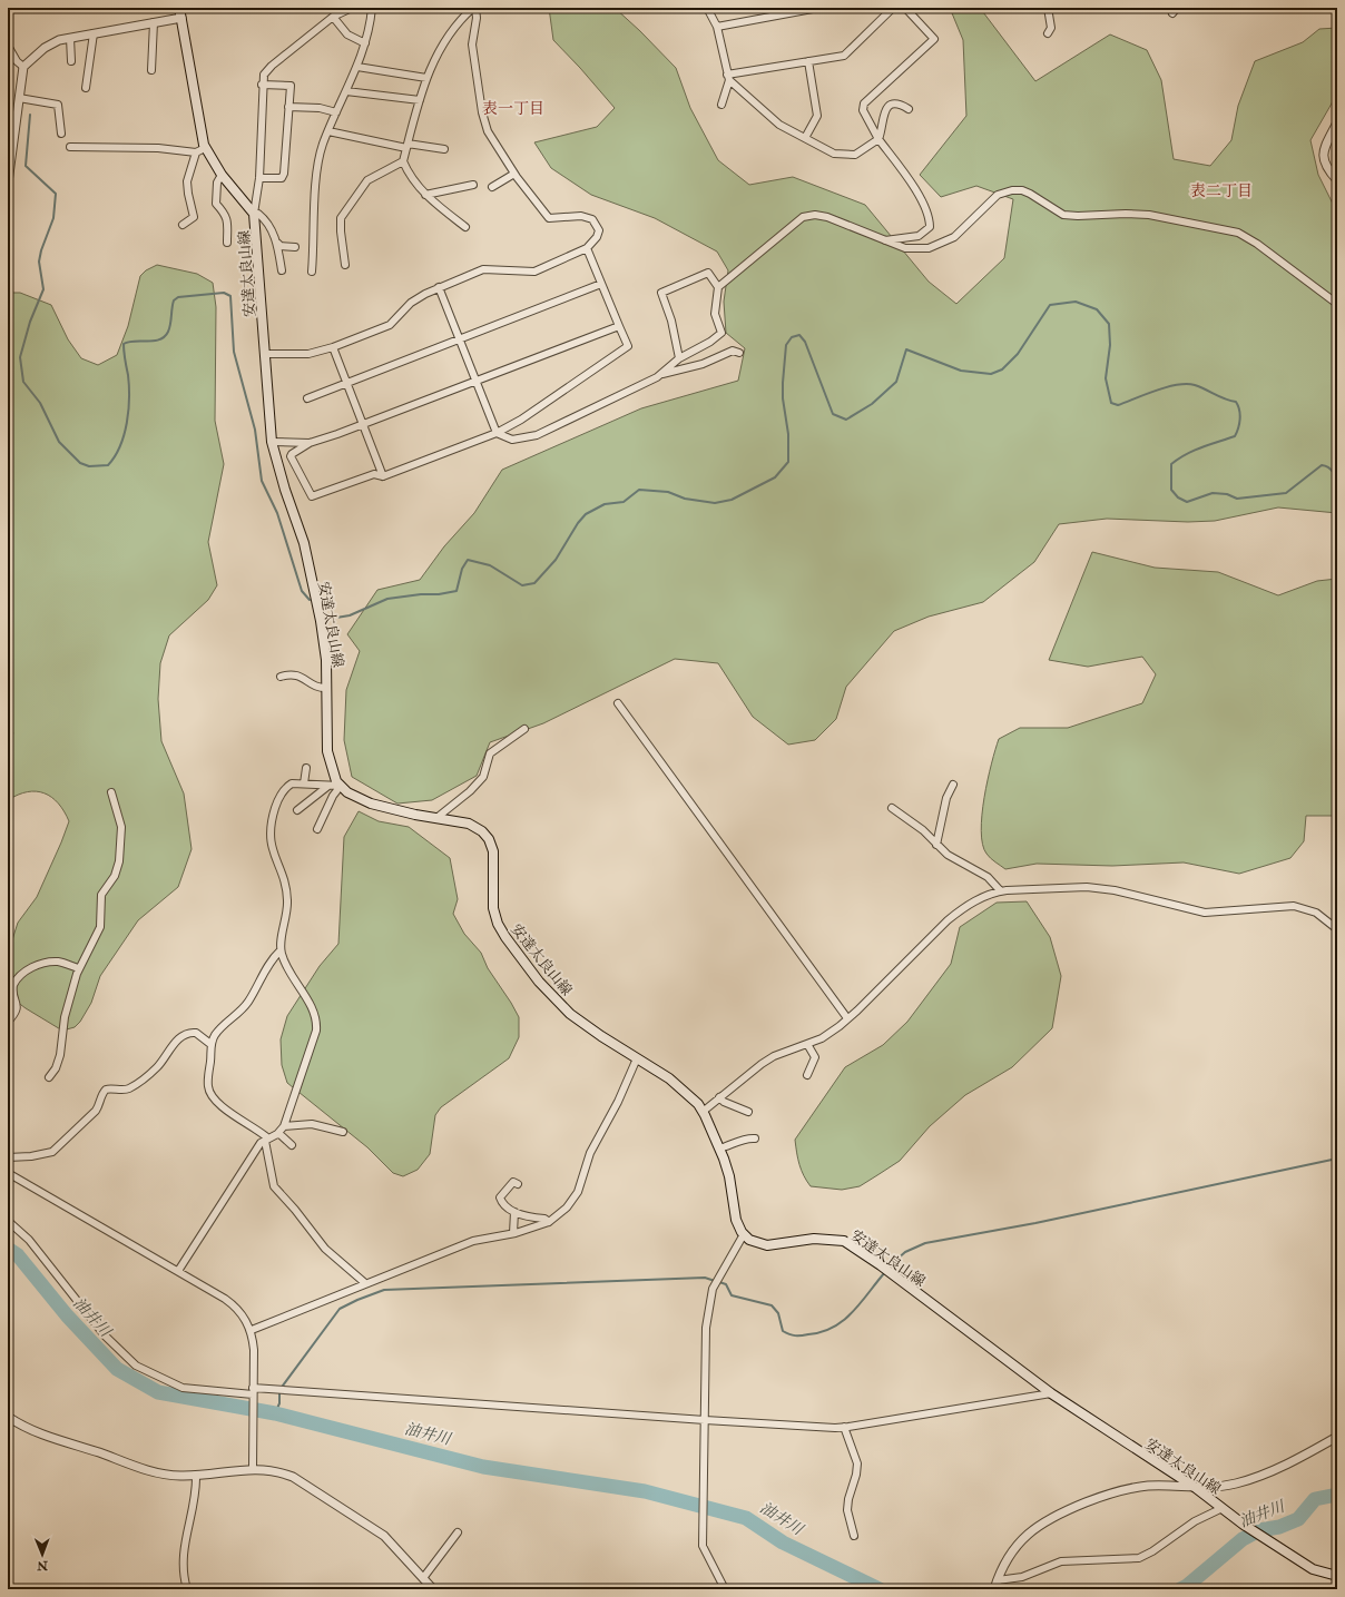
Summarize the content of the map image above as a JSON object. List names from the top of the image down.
{
  "streets": {
    "main road": ["安達太良山線"]
  },
  "districts": ["表一丁目", "表二丁目"],
  "water": ["油井川"],
  "north": "bottom"
}
